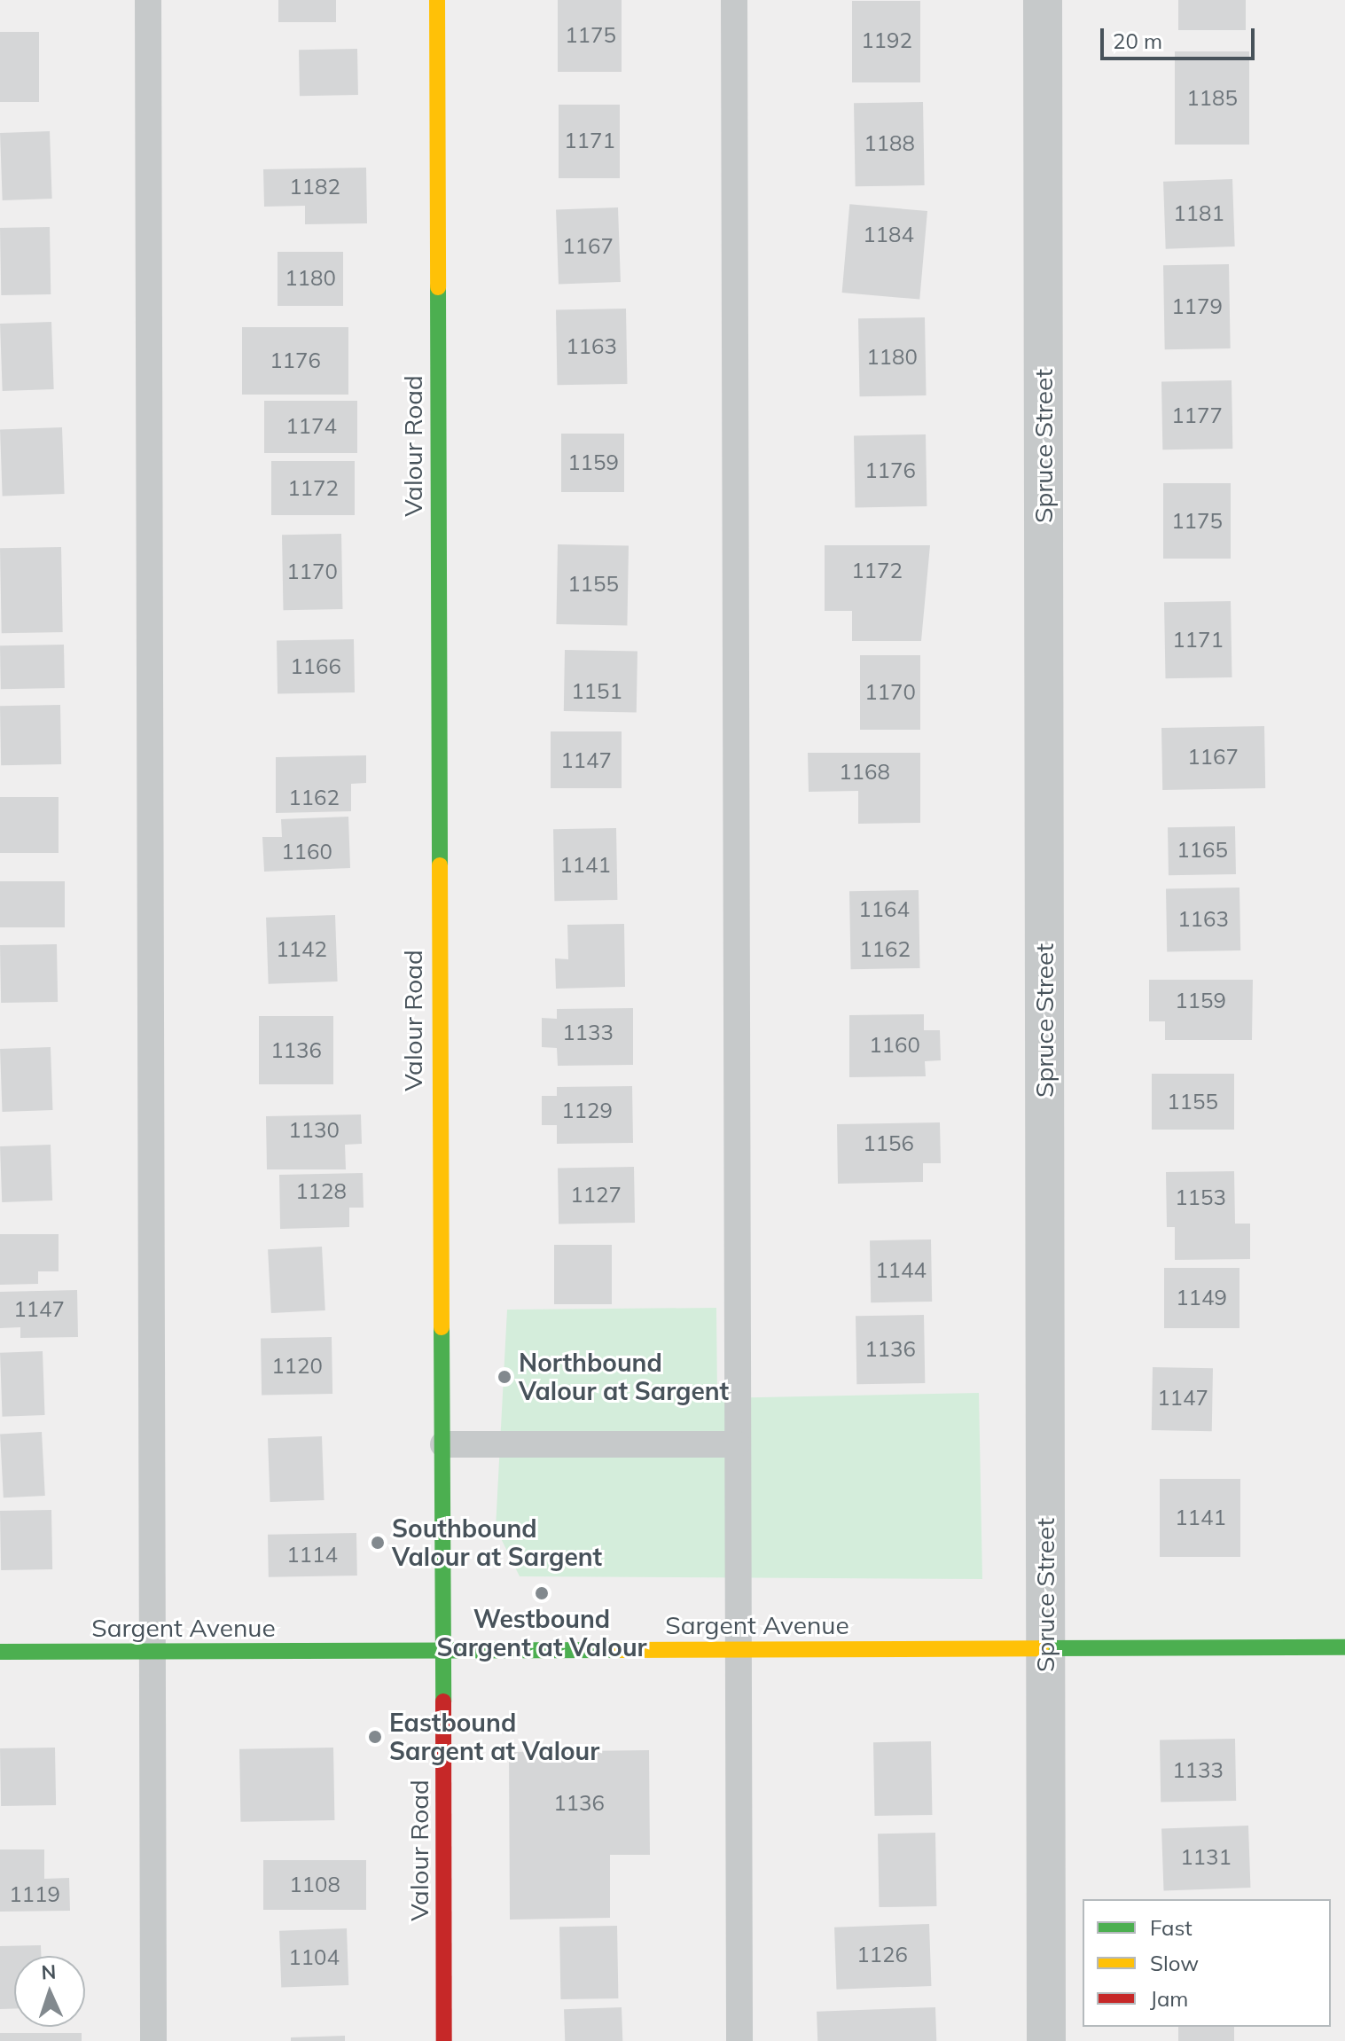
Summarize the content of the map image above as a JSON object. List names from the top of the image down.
{
  "streets": {
    "street": ["Valour Road", "Spruce Street", "Sargent Avenue"]
  },
  "crossings": [
    ["Valour Road", "Sargent Avenue"],
    ["Spruce Street", "Sargent Avenue"]
  ],
  "places": [
    "Northbound Valour at Sargent",
    "Southbound Valour at Sargent",
    "Westbound Sargent at Valour",
    "Eastbound Sargent at Valour"
  ],
  "house_numbers": [
    "1175",
    "1192",
    "1185",
    "1171",
    "1188",
    "1182",
    "1181",
    "1184",
    "1167",
    "1180",
    "1179",
    "1163",
    "1180",
    "1176",
    "1177",
    "1174",
    "1159",
    "1176",
    "1172",
    "1175",
    "1172",
    "1170",
    "1155",
    "1171",
    "1166",
    "1151",
    "1170",
    "1167",
    "1147",
    "1168",
    "1162",
    "1165",
    "1160",
    "1141",
    "1164",
    "1163",
    "1142",
    "1162",
    "1159",
    "1133",
    "1160",
    "1136",
    "1155",
    "1129",
    "1130",
    "1156",
    "1128",
    "1127",
    "1153",
    "1144",
    "1149",
    "1147",
    "1136",
    "1120",
    "1147",
    "1141",
    "1114",
    "1133",
    "1136",
    "1131",
    "1108",
    "1119",
    "1126",
    "1104"
  ],
  "legend": ["Fast", "Slow", "Jam"],
  "scale_bar": "20 m",
  "north": "top"
}
